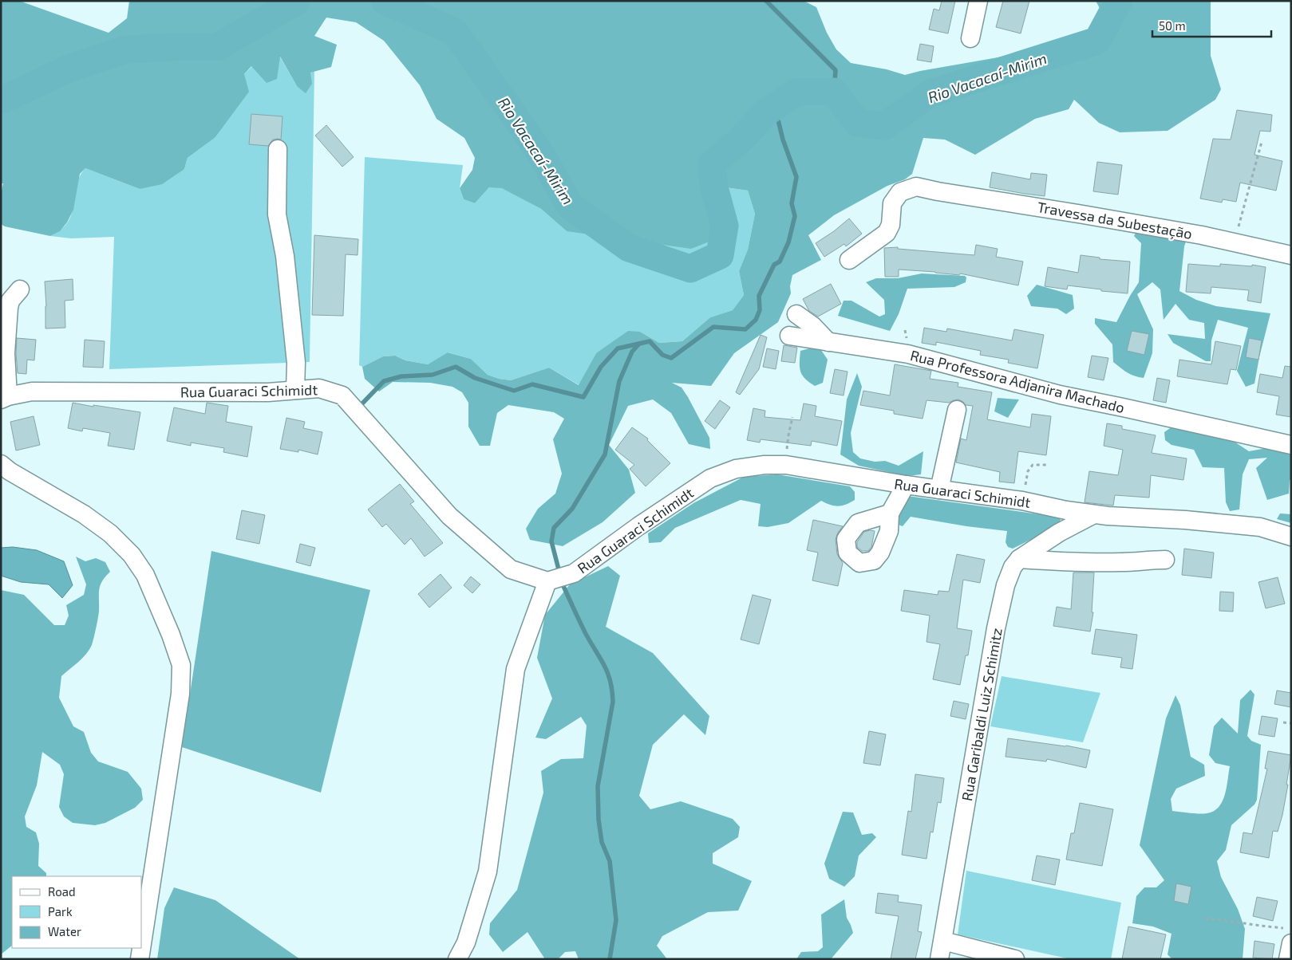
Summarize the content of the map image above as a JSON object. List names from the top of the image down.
{
  "streets": {
    "street": [
      "Travessa da Subestação",
      "Rua Professora Adjanira Machado",
      "Rua Guaraci Schimidt",
      "Rua Garibaldi Luiz Schimitz"
    ]
  },
  "crossings": [
    ["Rua Guaraci Schimidt", "Rua Garibaldi Luiz Schimitz"]
  ],
  "water": ["Rio Vacacaí-Mirim"],
  "legend": ["Road", "Park", "Water"],
  "scale_bar": "50 m"
}
